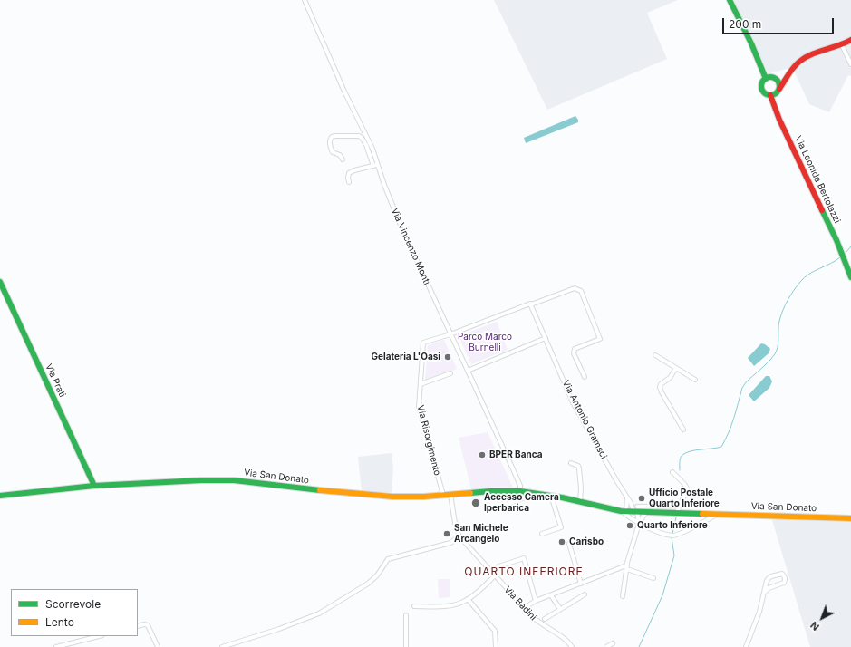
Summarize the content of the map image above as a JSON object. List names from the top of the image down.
{
  "streets": {
    "main road": ["Via Leonida Bertolazzi", "Via Prati", "Via San Donato"],
    "street": [
      "Via Vincenzo Monti",
      "Via Antonio Gramsci",
      "Via Risorgimento",
      "Via Badini"
    ]
  },
  "crossings": [
    ["Via Vincenzo Monti", "Via Risorgimento"],
    ["Via Vincenzo Monti", "Via San Donato"],
    ["Via Prati", "Via San Donato"],
    ["Via Antonio Gramsci", "Via San Donato"],
    ["Via Risorgimento", "Via San Donato"],
    ["Via San Donato", "Via Badini"]
  ],
  "districts": ["QUARTO INFERIORE"],
  "parks": ["Parco Marco Burnelli"],
  "places": [
    "Gelateria L'Oasi",
    "BPER Banca",
    "Ufficio Postale Quarto Inferiore",
    "Accesso Camera Iperbarica",
    "Quarto Inferiore",
    "San Michele Arcangelo",
    "Carisbo"
  ],
  "legend": ["Scorrevole", "Lento"],
  "scale_bar": "200 m",
  "north": "bottom left"
}
